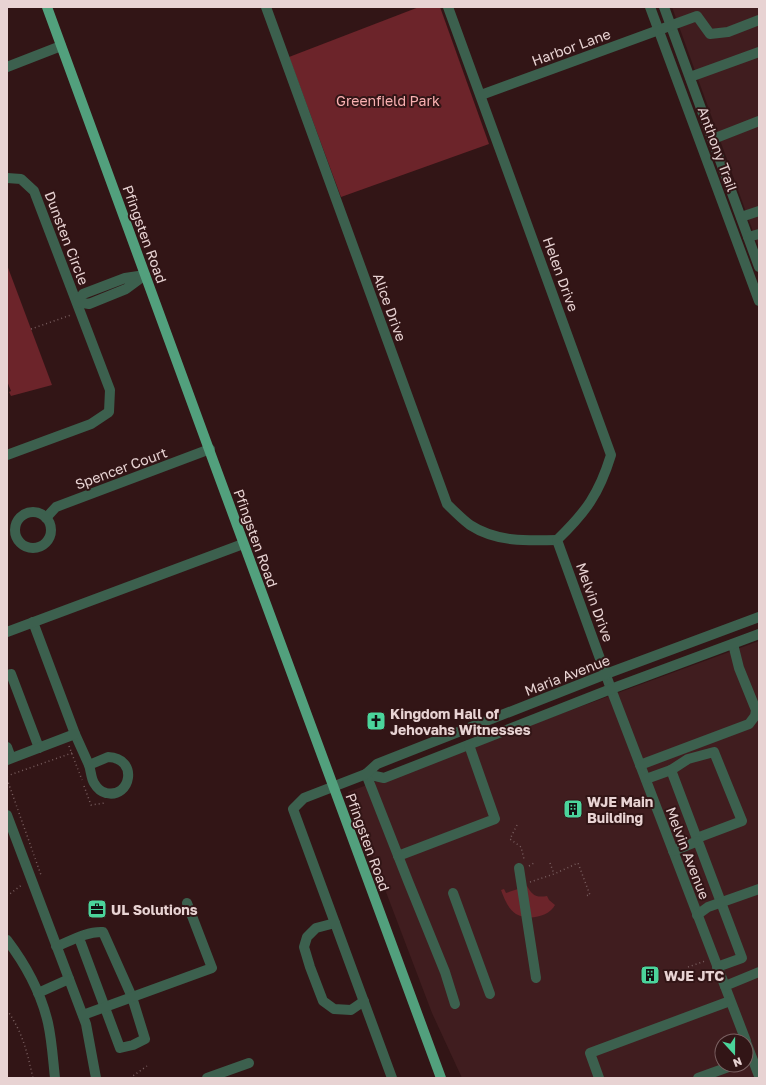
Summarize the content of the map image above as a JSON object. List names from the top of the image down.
{
  "streets": {
    "main road": ["Pfingsten Road"],
    "street": [
      "Harbor Lane",
      "Anthony Trail",
      "Dunsten Circle",
      "Helen Drive",
      "Alice Drive",
      "Spencer Court",
      "Melvin Drive",
      "Maria Avenue",
      "Melvin Avenue"
    ]
  },
  "crossings": [
    ["Harbor Lane", "Anthony Trail"],
    ["Harbor Lane", "Helen Drive"],
    ["Pfingsten Road", "Dunsten Circle"],
    ["Pfingsten Road", "Spencer Court"],
    ["Pfingsten Road", "Maria Avenue"],
    ["Helen Drive", "Alice Drive"],
    ["Helen Drive", "Melvin Drive"],
    ["Alice Drive", "Melvin Drive"],
    ["Melvin Drive", "Maria Avenue"],
    ["Melvin Drive", "Melvin Avenue"],
    ["Maria Avenue", "Melvin Avenue"]
  ],
  "parks": ["Greenfield Park"],
  "places": {
    "church": ["Kingdom Hall of Jehovahs Witnesses"],
    "building": ["WJE Main Building", "WJE JTC"],
    "office": ["UL Solutions"]
  },
  "north": "bottom"
}
